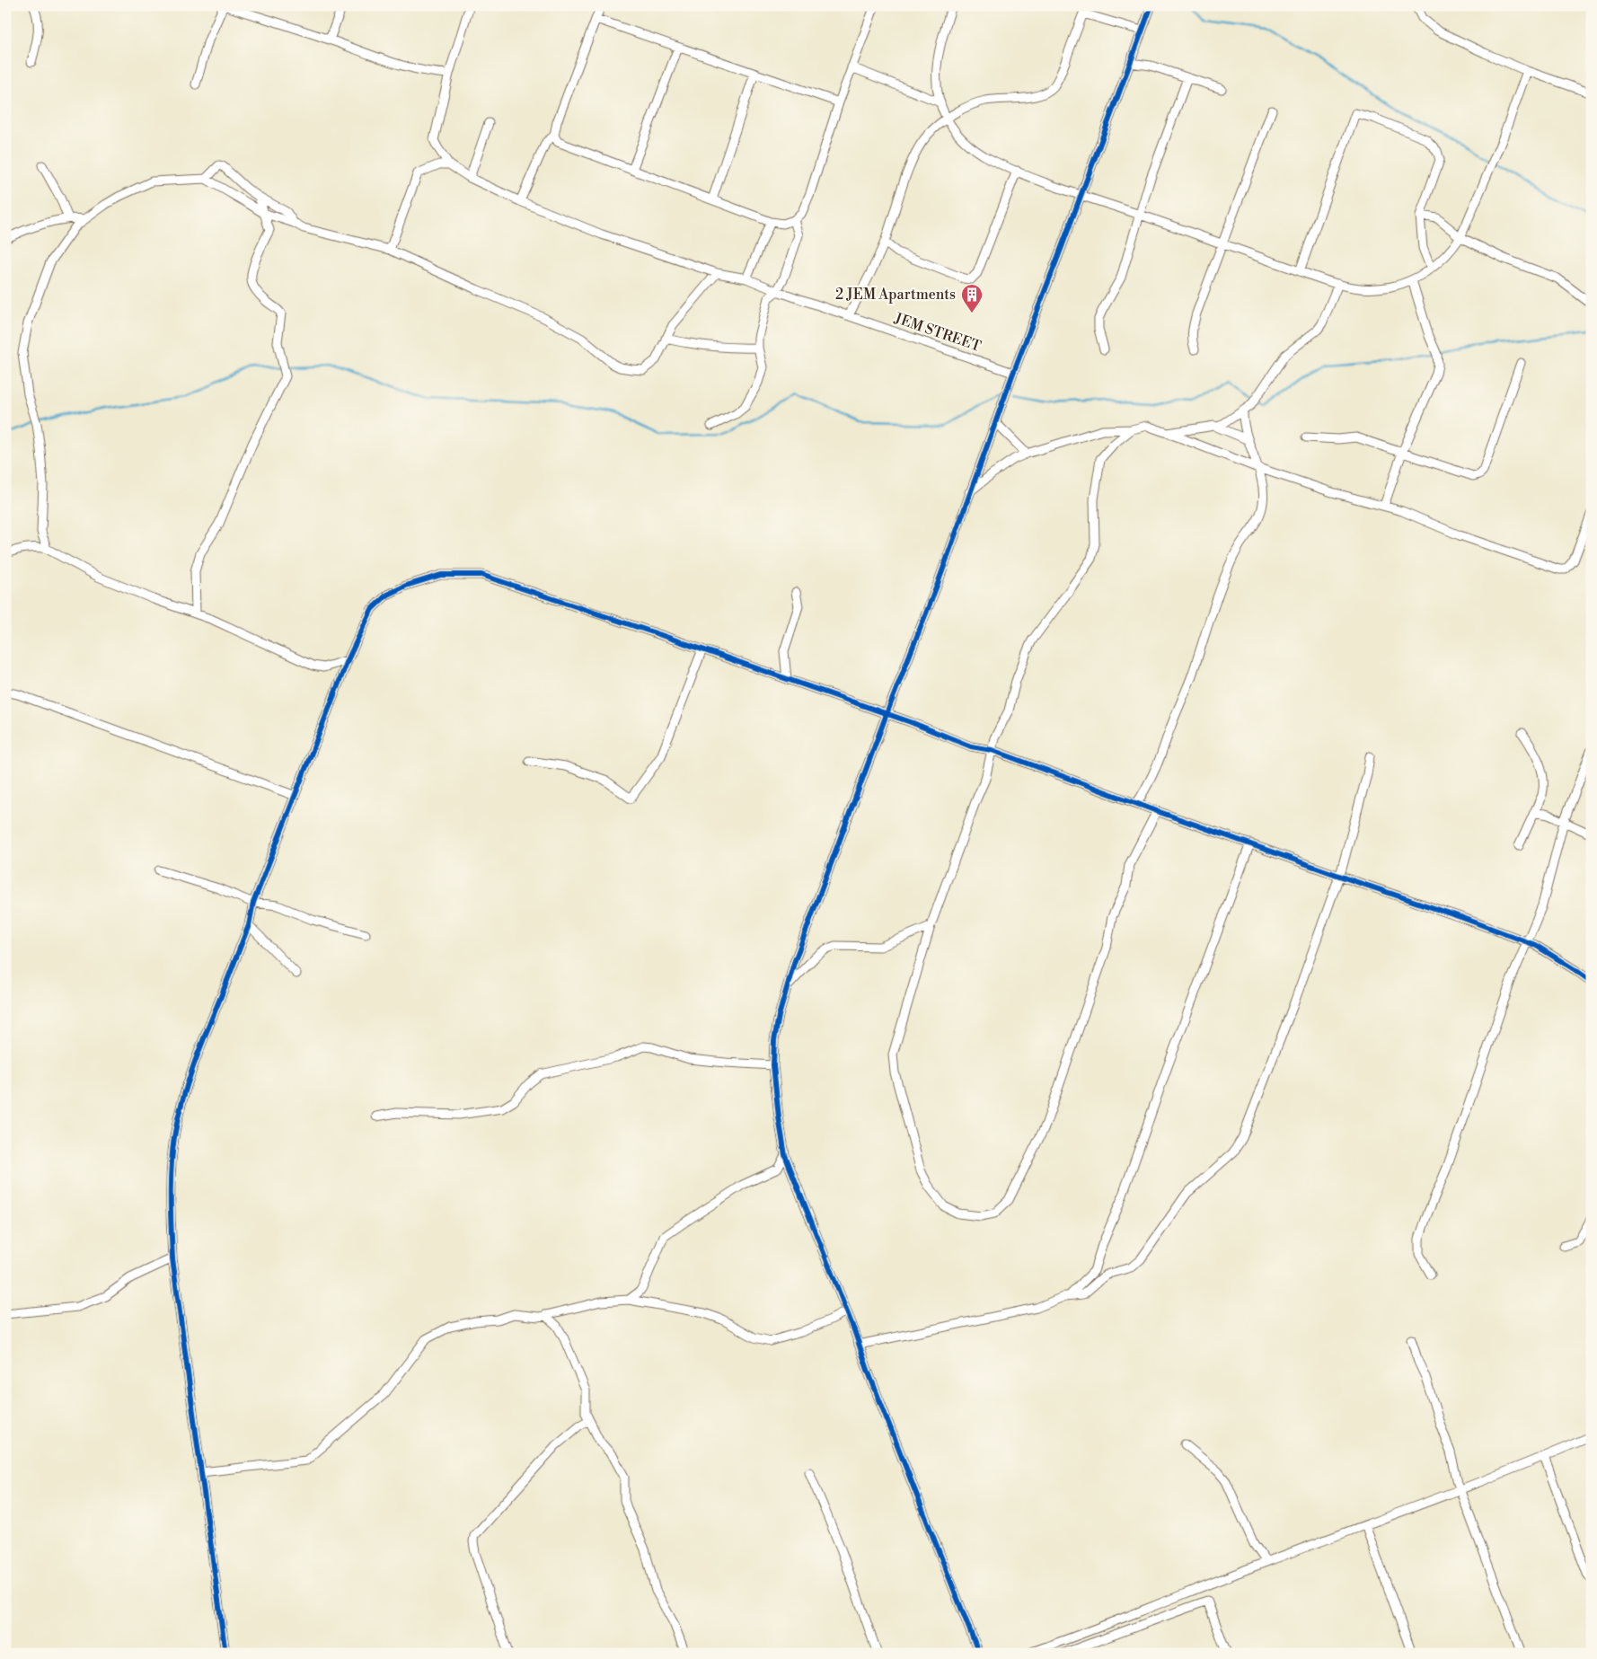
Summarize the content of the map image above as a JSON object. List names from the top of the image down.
{
  "streets": {
    "street": ["JEM STREET"]
  },
  "places": {
    "building": ["2 JEM Apartments"]
  }
}
